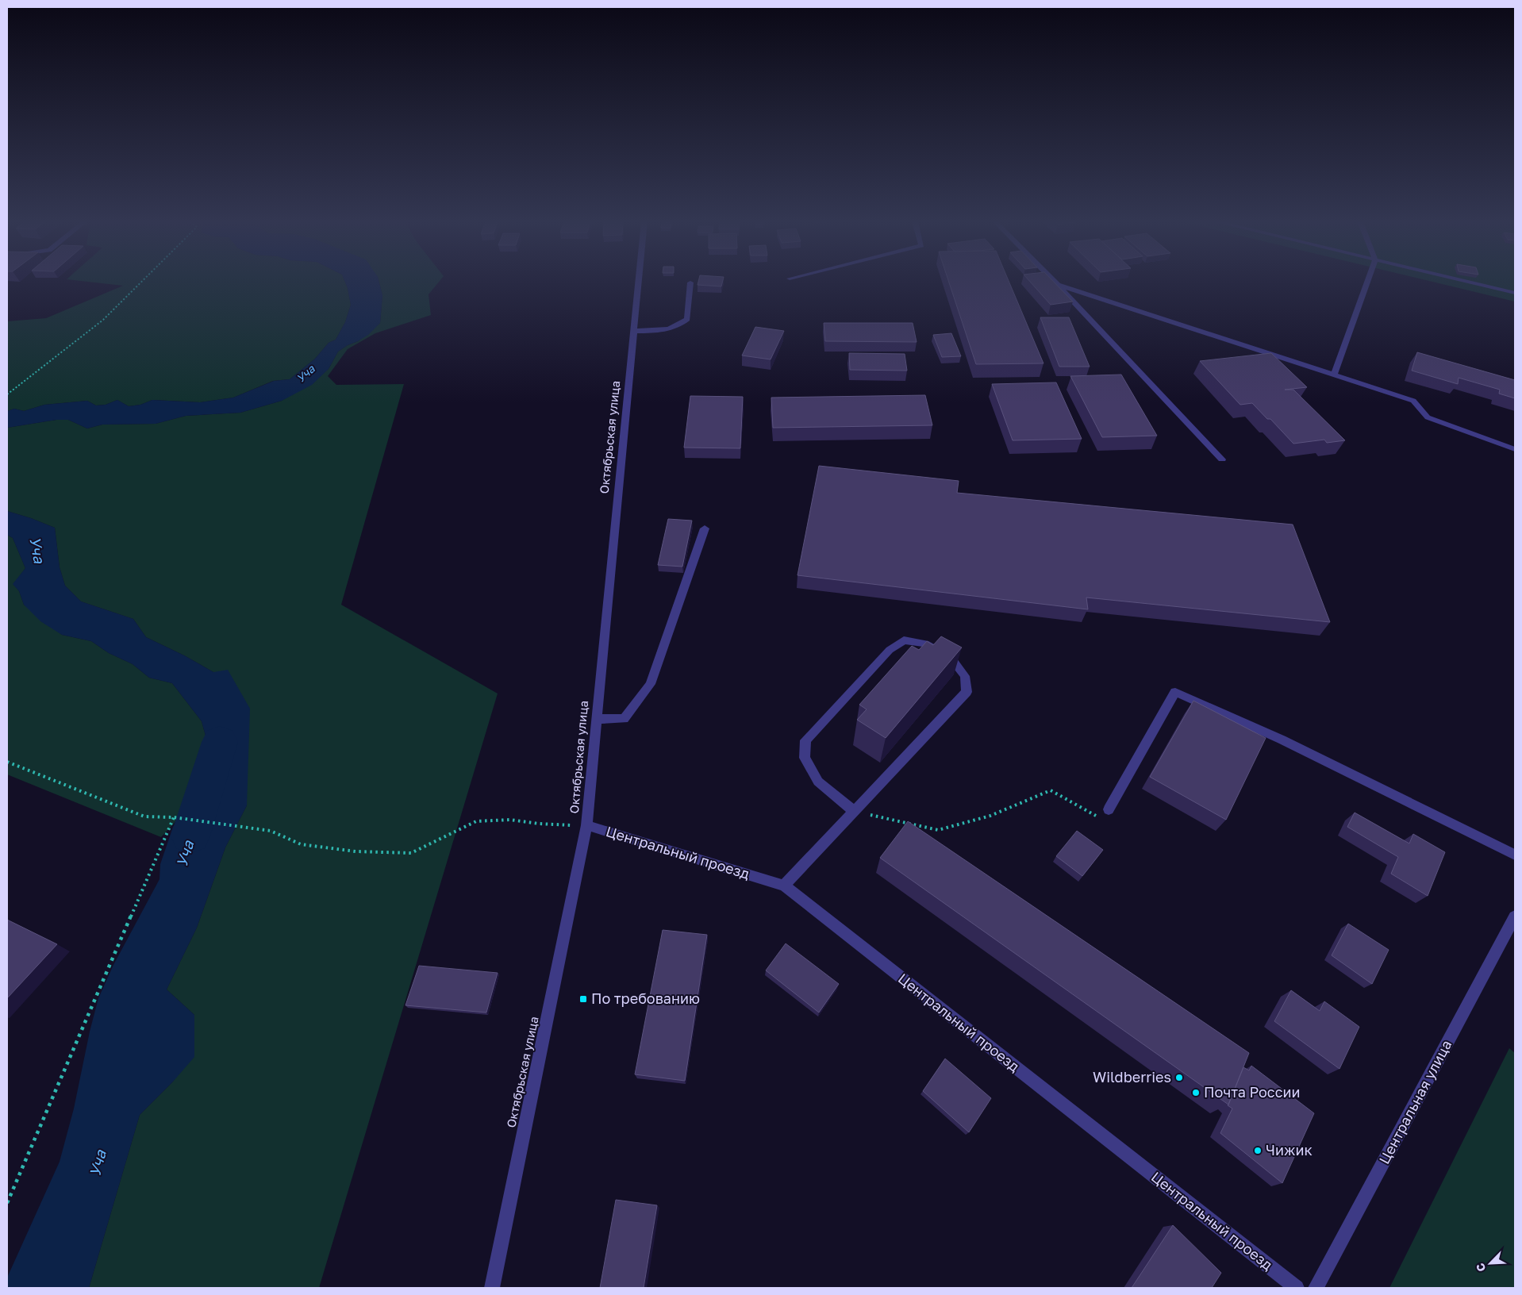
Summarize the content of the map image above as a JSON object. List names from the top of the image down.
{
  "streets": {
    "street": ["Октябрьская улица", "Центральный проезд", "Центральная улица"]
  },
  "crossings": [
    ["Октябрьская улица", "Центральный проезд"]
  ],
  "water": ["Уча"],
  "places": {
    "transit": ["По требованию"],
    "other": ["Wildberries", "Почта России", "Чижик"]
  },
  "north": "bottom left"
}
